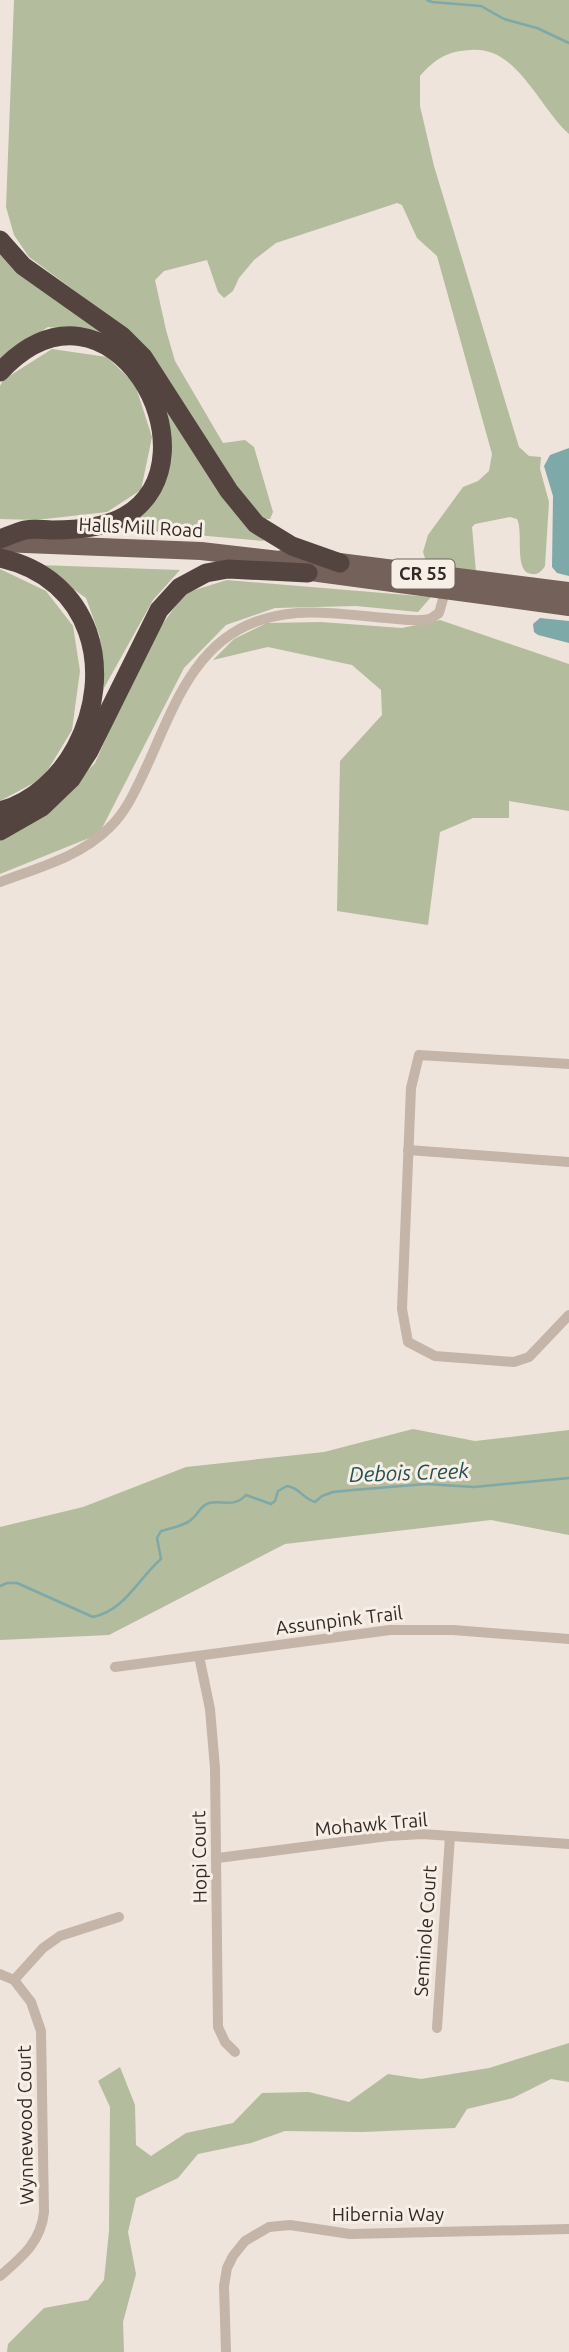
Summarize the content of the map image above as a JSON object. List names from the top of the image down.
{
  "streets": {
    "main road": ["Halls Mill Road", "CR 55"],
    "street": [
      "Assunpink Trail",
      "Mohawk Trail",
      "Hopi Court",
      "Seminole Court",
      "Wynnewood Court",
      "Hibernia Way"
    ]
  },
  "crossings": [
    ["Assunpink Trail", "Hopi Court"],
    ["Mohawk Trail", "Hopi Court"],
    ["Mohawk Trail", "Seminole Court"]
  ],
  "water": ["Debois Creek"]
}
